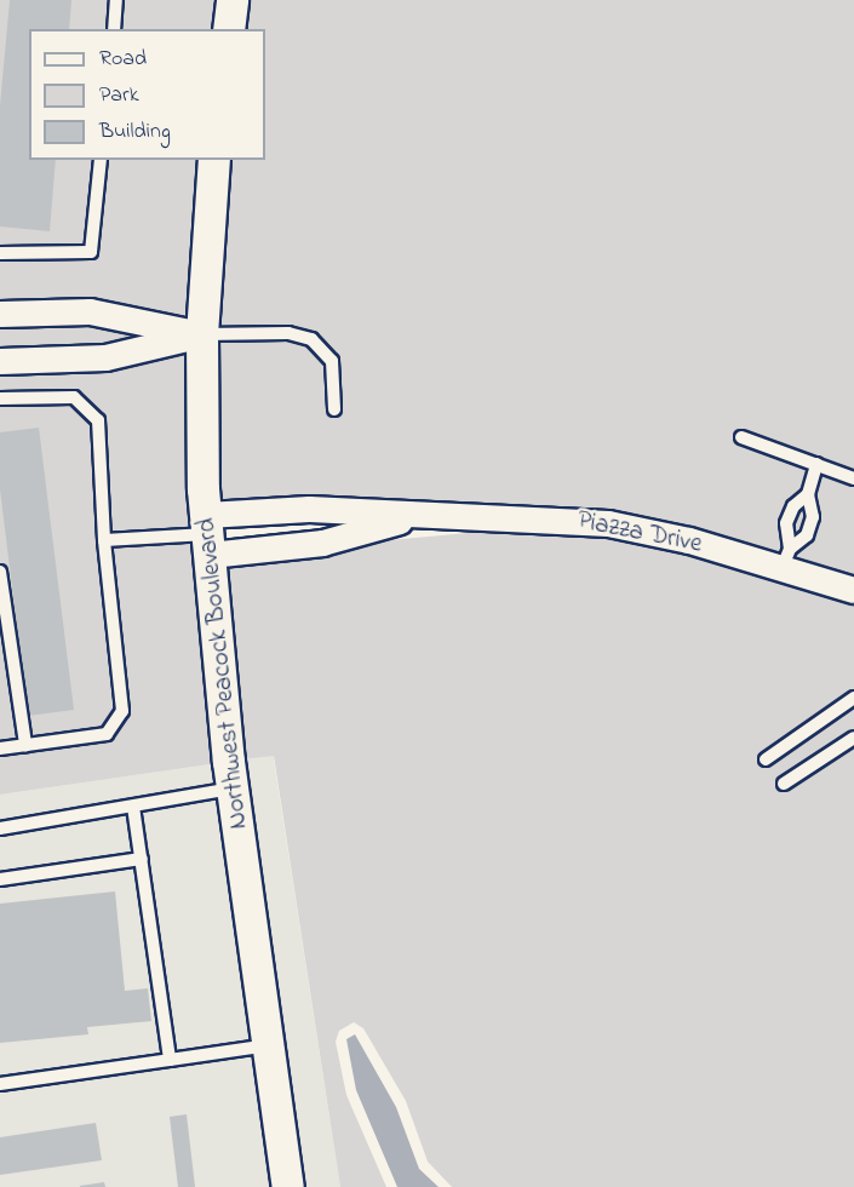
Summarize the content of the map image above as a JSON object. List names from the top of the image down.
{
  "streets": {
    "street": ["Piazza Drive", "Northwest Peacock Boulevard"]
  },
  "crossings": [
    ["Piazza Drive", "Northwest Peacock Boulevard"]
  ],
  "legend": ["Road", "Park", "Building"]
}
